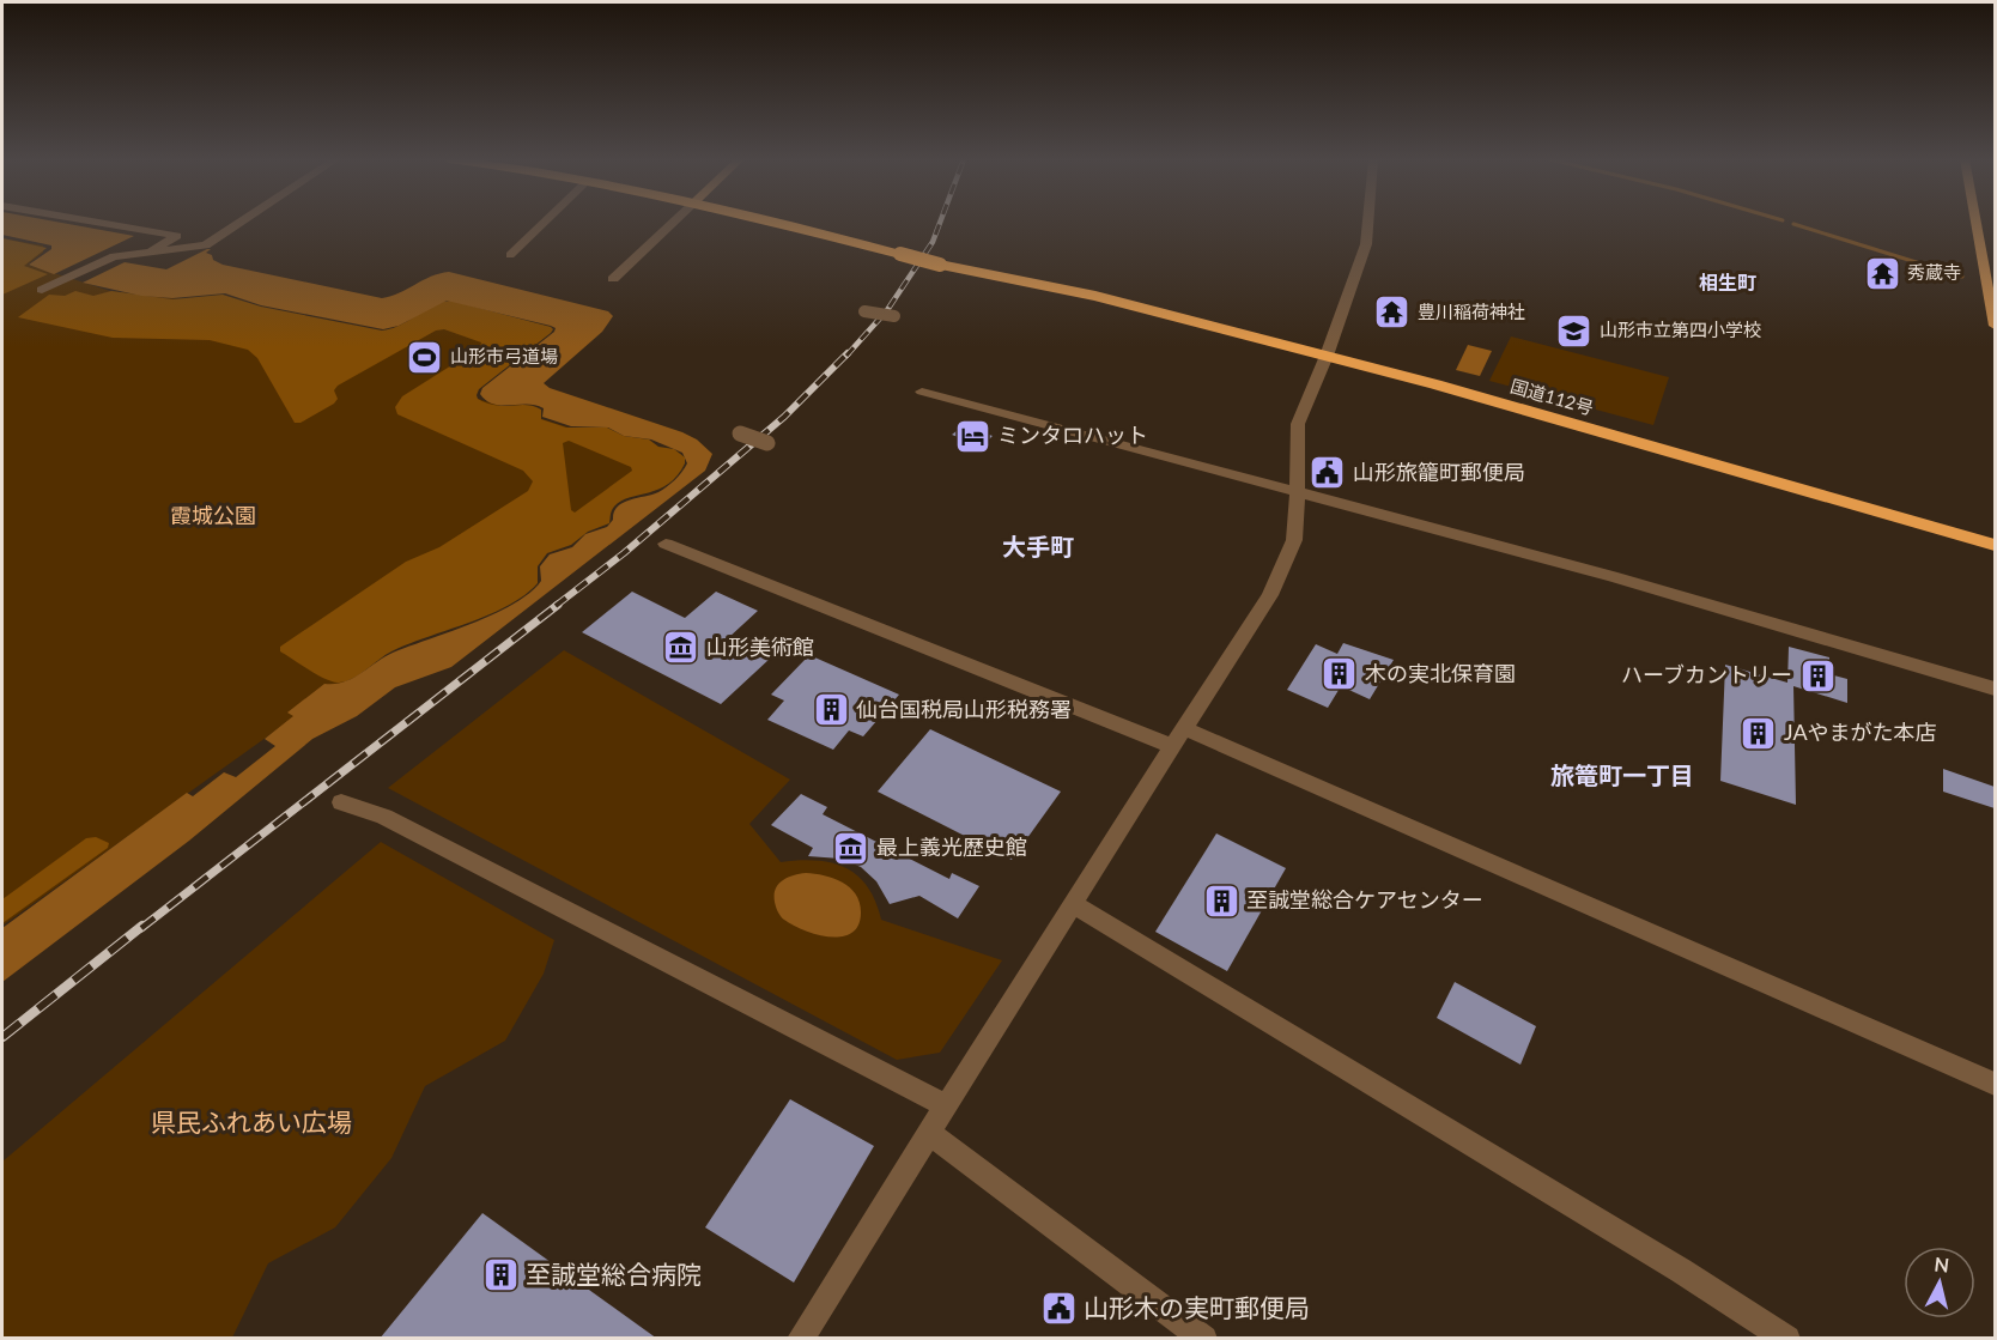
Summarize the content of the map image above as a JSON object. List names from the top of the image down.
{
  "streets": {
    "highway": ["国道112号"]
  },
  "districts": ["相生町", "大手町", "旅篭町一丁目"],
  "parks": ["霞城公園", "県民ふれあい広場"],
  "places": {
    "temple": ["秀蔵寺", "豊川稲荷神社"],
    "school or university": ["山形市立第四小学校"],
    "sports": ["山形市弓道場"],
    "hotel": ["ミンタロハット"],
    "public building": ["山形旅籠町郵便局", "山形木の実町郵便局"],
    "museum": ["山形美術館", "最上義光歴史館"],
    "building": [
      "木の実北保育園",
      "ハーブカントリー",
      "仙台国税局山形税務署",
      "JAやまがた本店",
      "至誠堂総合ケアセンター",
      "至誠堂総合病院"
    ]
  },
  "north": "top"
}
